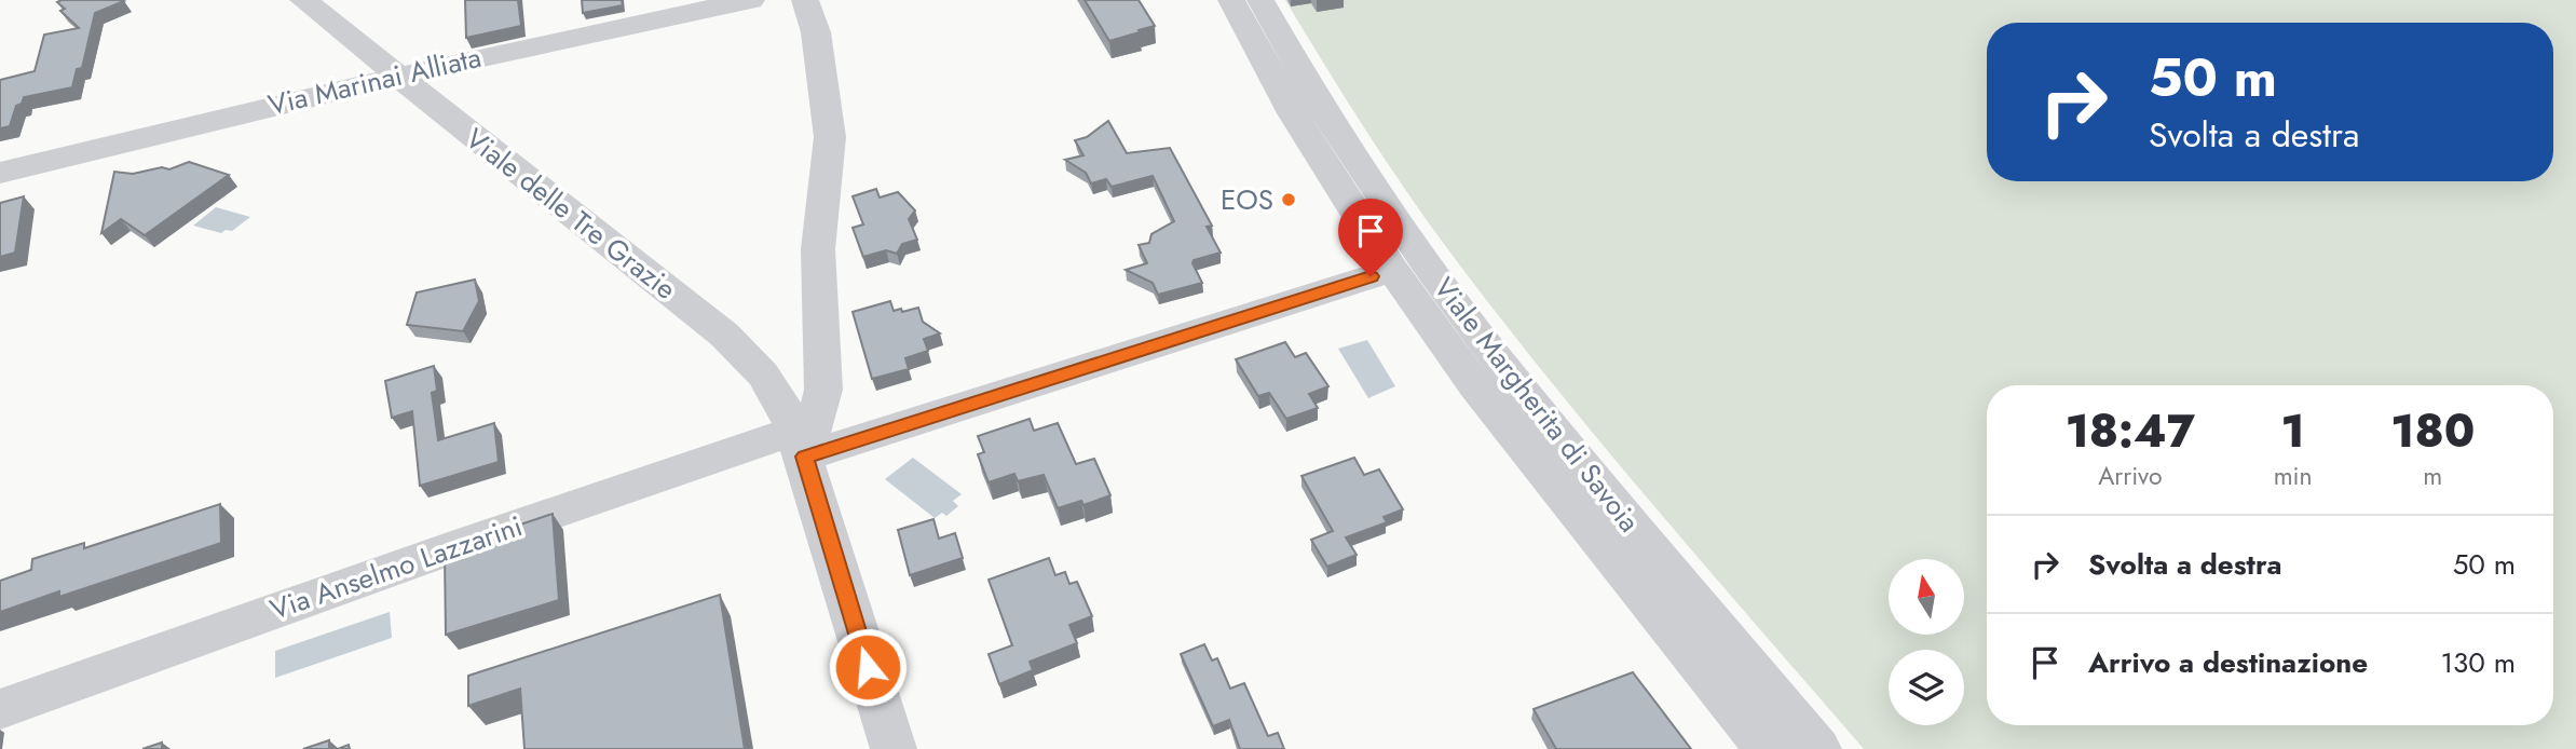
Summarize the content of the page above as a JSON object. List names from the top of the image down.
{
  "streets": {
    "street": [
      "Via Marinai Alliata",
      "Viale delle Tre Grazie",
      "Viale Margherita di Savoia",
      "Via Anselmo Lazzarini"
    ]
  },
  "crossings": [
    ["Via Marinai Alliata", "Viale delle Tre Grazie"],
    ["Viale delle Tre Grazie", "Via Anselmo Lazzarini"],
    ["Viale Margherita di Savoia", "Via Anselmo Lazzarini"]
  ],
  "places": ["EOS"],
  "north": "top",
  "page": {
    "turn": ["50 m", "Svolta a destra"],
    "eta": [
      "18:47",
      "Arrivo",
      "1",
      "min",
      "180",
      "m"
    ],
    "list": [
      {
        "name": "Svolta a destra",
        "value": "50 m"
      },
      {
        "name": "Arrivo a destinazione",
        "value": "130 m"
      }
    ]
  }
}
